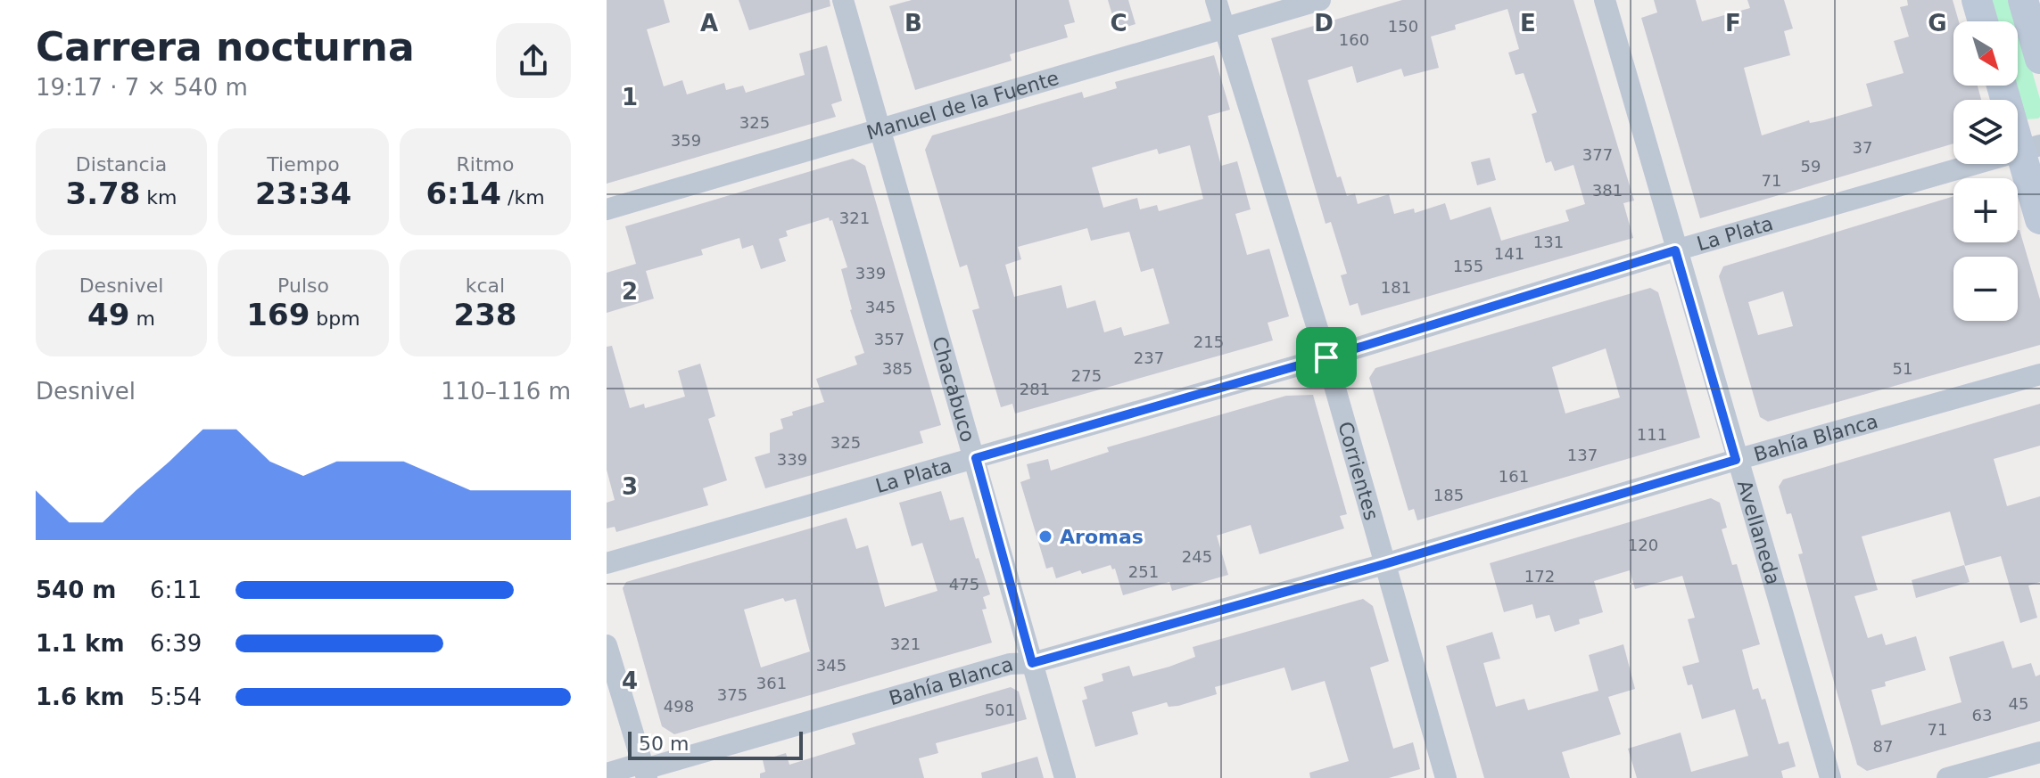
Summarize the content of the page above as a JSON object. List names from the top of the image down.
{
  "streets": {
    "street": [
      "Manuel de la Fuente",
      "La Plata",
      "Chacabuco",
      "Bahía Blanca",
      "Corrientes",
      "Avellaneda"
    ]
  },
  "crossings": [
    ["Manuel de la Fuente", "Chacabuco"],
    ["Manuel de la Fuente", "Corrientes"],
    ["La Plata", "Chacabuco"],
    ["La Plata", "Corrientes"],
    ["La Plata", "Avellaneda"],
    ["Chacabuco", "Bahía Blanca"],
    ["Bahía Blanca", "Corrientes"],
    ["Bahía Blanca", "Avellaneda"]
  ],
  "places": ["Aromas"],
  "house_numbers": [
    "150",
    "160",
    "325",
    "359",
    "37",
    "377",
    "59",
    "71",
    "381",
    "321",
    "131",
    "141",
    "155",
    "339",
    "181",
    "345",
    "357",
    "215",
    "237",
    "385",
    "51",
    "275",
    "281",
    "111",
    "325",
    "137",
    "339",
    "161",
    "185",
    "120",
    "245",
    "251",
    "172",
    "475",
    "321",
    "345",
    "361",
    "375",
    "45",
    "498",
    "501",
    "63",
    "71",
    "87"
  ],
  "scale_bar": "50 m",
  "north": "bottom right",
  "page": {
    "heading": ["Carrera nocturna", "19:17 · 7 × 540 m"],
    "map_buttons": ["+", "−"],
    "stats": [
      ["Distancia", "3.78 km"],
      ["Tiempo", "23:34"],
      ["Ritmo", "6:14 /km"],
      ["Desnivel", "49 m"],
      ["Pulso", "169 bpm"],
      ["kcal", "238"]
    ],
    "chart": ["Desnivel", "110–116 m"],
    "list": [
      {
        "name": "540 m",
        "note": "6:11"
      },
      {
        "name": "1.1 km",
        "note": "6:39"
      },
      {
        "name": "1.6 km",
        "note": "5:54"
      }
    ],
    "scale": "50 m"
  },
  "grid": {
    "columns": [
      "A",
      "B",
      "C",
      "D",
      "E",
      "F",
      "G"
    ],
    "rows": [
      "1",
      "2",
      "3",
      "4"
    ]
  }
}
